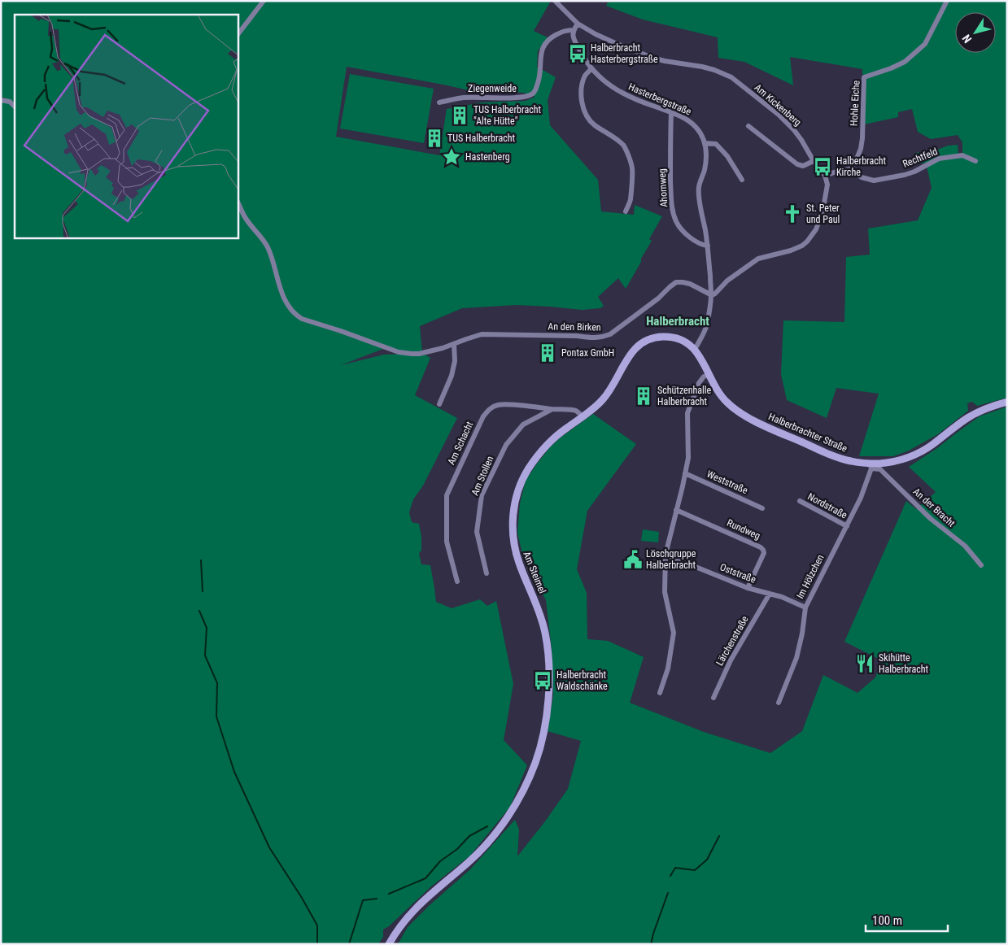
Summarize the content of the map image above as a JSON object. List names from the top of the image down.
{
  "streets": {
    "main road": ["Halberbrachter Straße", "Am Steimel"],
    "street": [
      "Ziegenweide",
      "Hasterbergstraße",
      "Hohle Eiche",
      "Am Kickenberg",
      "Rechtfeld",
      "Ahornweg",
      "An den Birken",
      "Am Schacht",
      "Am Stollen",
      "Weststraße",
      "Nordstraße",
      "An der Bracht",
      "Rundweg",
      "Oststraße",
      "Im Hölzchen",
      "Lärchenstraße"
    ]
  },
  "crossings": [
    ["Ziegenweide", "Hasterbergstraße"],
    ["Hasterbergstraße", "Ahornweg"],
    ["Hasterbergstraße", "An den Birken"],
    ["Hasterbergstraße", "Halberbrachter Straße"],
    ["Hasterbergstraße", "Am Steimel"],
    ["Hohle Eiche", "Rechtfeld"],
    ["Halberbrachter Straße", "An der Bracht"],
    ["Halberbrachter Straße", "Am Steimel"],
    ["Halberbrachter Straße", "Im Hölzchen"],
    ["Am Schacht", "Am Stollen"],
    ["Am Schacht", "Am Steimel"],
    ["Nordstraße", "Im Hölzchen"],
    ["An der Bracht", "Im Hölzchen"],
    ["Rundweg", "Oststraße"],
    ["Oststraße", "Im Hölzchen"],
    ["Oststraße", "Lärchenstraße"]
  ],
  "districts": ["Halberbracht"],
  "places": {
    "bus stop": ["Halberbracht Hasterbergstraße", "Halberbracht Kirche", "Halberbracht Waldschänke"],
    "building": [
      "TUS Halberbracht \"Alte Hütte\"",
      "TUS Halberbracht",
      "Pontax GmbH",
      "Schützenhalle Halberbracht"
    ],
    "place": ["Hastenberg"],
    "church": ["St. Peter und Paul"],
    "public building": ["Löschgruppe Halberbracht"],
    "restaurant": ["Skihütte Halberbracht"]
  },
  "scale_bar": "100 m",
  "north": "bottom left"
}
